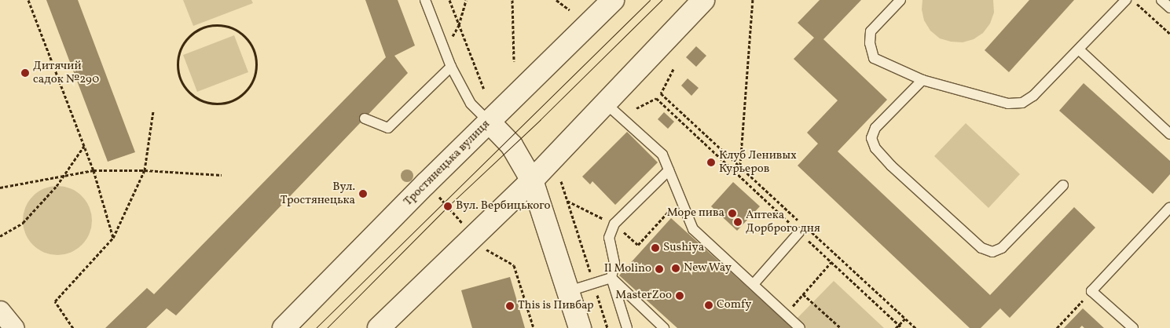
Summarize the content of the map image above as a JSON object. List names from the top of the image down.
{
  "streets": {
    "main road": ["Тростянецька вулиця"]
  },
  "places": [
    "Дитячий садок №290",
    "Клуб Ленивых Курьеров",
    "Вул. Тростянецька",
    "Вул. Вербицького",
    "Море пива",
    "Аптека Дорброго дня",
    "Sushiya",
    "New Way",
    "Il Molino",
    "MasterZoo",
    "Comfy",
    "This is Пивбар"
  ]
}
